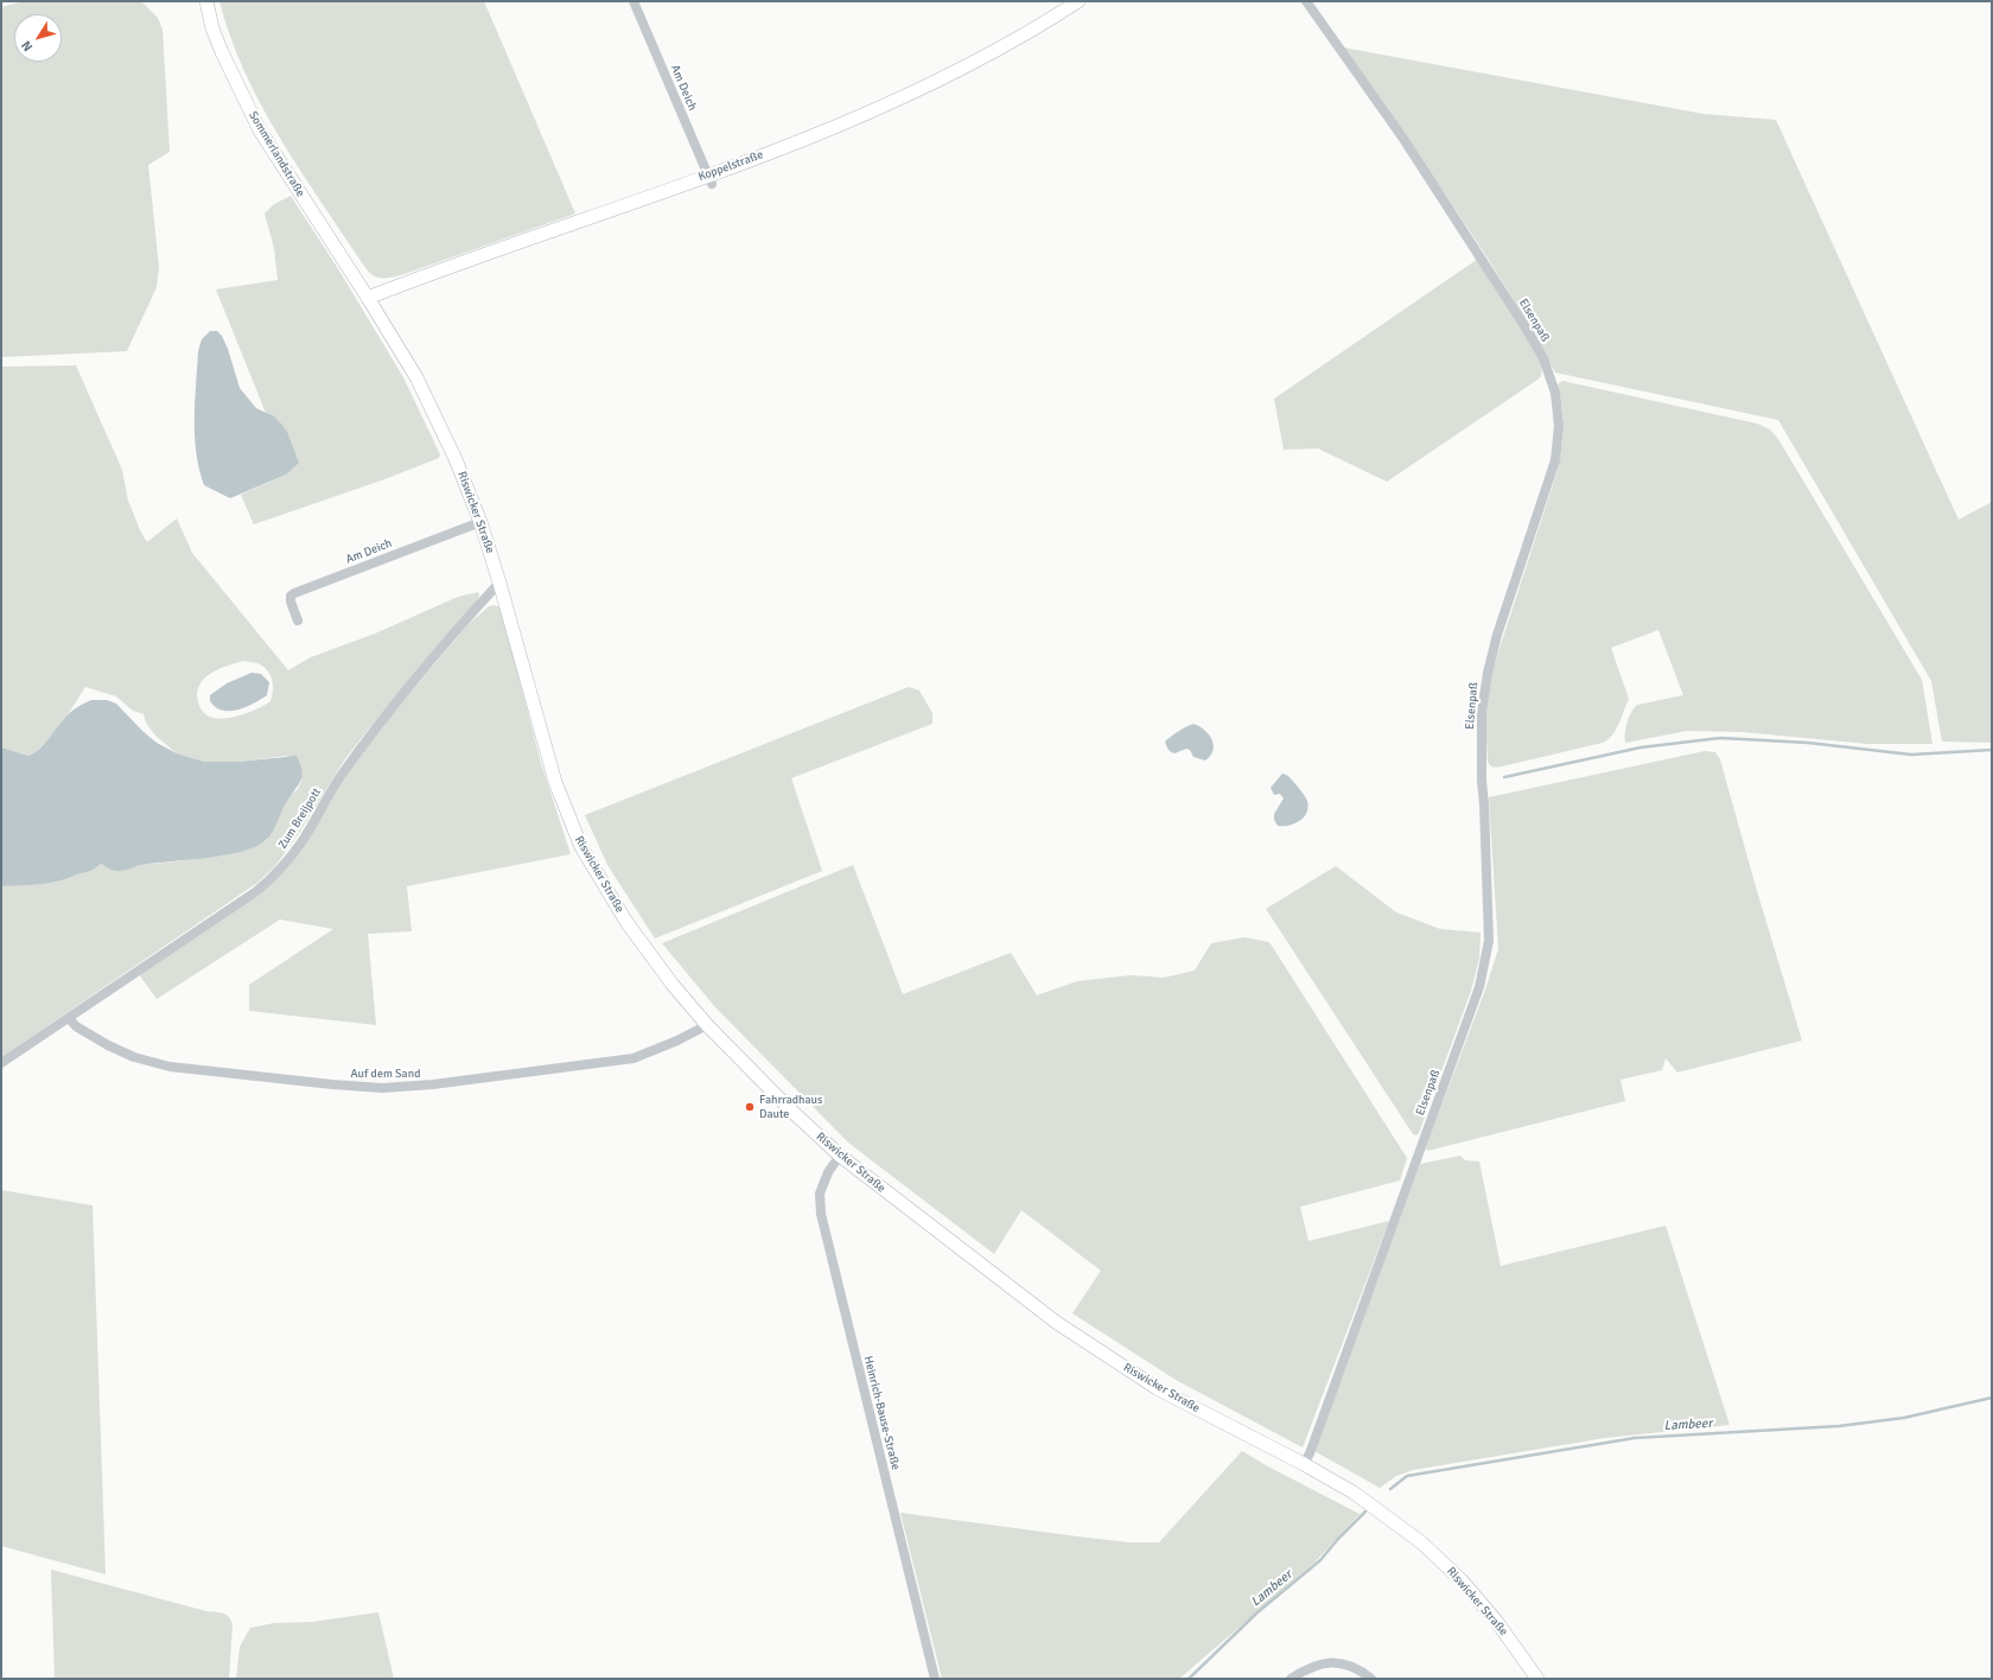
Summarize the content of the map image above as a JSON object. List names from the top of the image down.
{
  "streets": {
    "street": [
      "Am Deich",
      "Sommerlandstraße",
      "Koppelstraße",
      "Elsenpaß",
      "Riswicker Straße",
      "Zum Breijpott",
      "Auf dem Sand",
      "Heinrich-Bause-Straße"
    ]
  },
  "crossings": [
    ["Am Deich", "Koppelstraße"],
    ["Am Deich", "Riswicker Straße"],
    ["Sommerlandstraße", "Koppelstraße"],
    ["Sommerlandstraße", "Riswicker Straße"],
    ["Koppelstraße", "Riswicker Straße"],
    ["Elsenpaß", "Riswicker Straße"],
    ["Riswicker Straße", "Zum Breijpott"],
    ["Riswicker Straße", "Auf dem Sand"],
    ["Riswicker Straße", "Heinrich-Bause-Straße"],
    ["Zum Breijpott", "Auf dem Sand"]
  ],
  "water": ["Lambeer"],
  "places": ["Fahrradhaus Daute"],
  "north": "bottom left"
}
